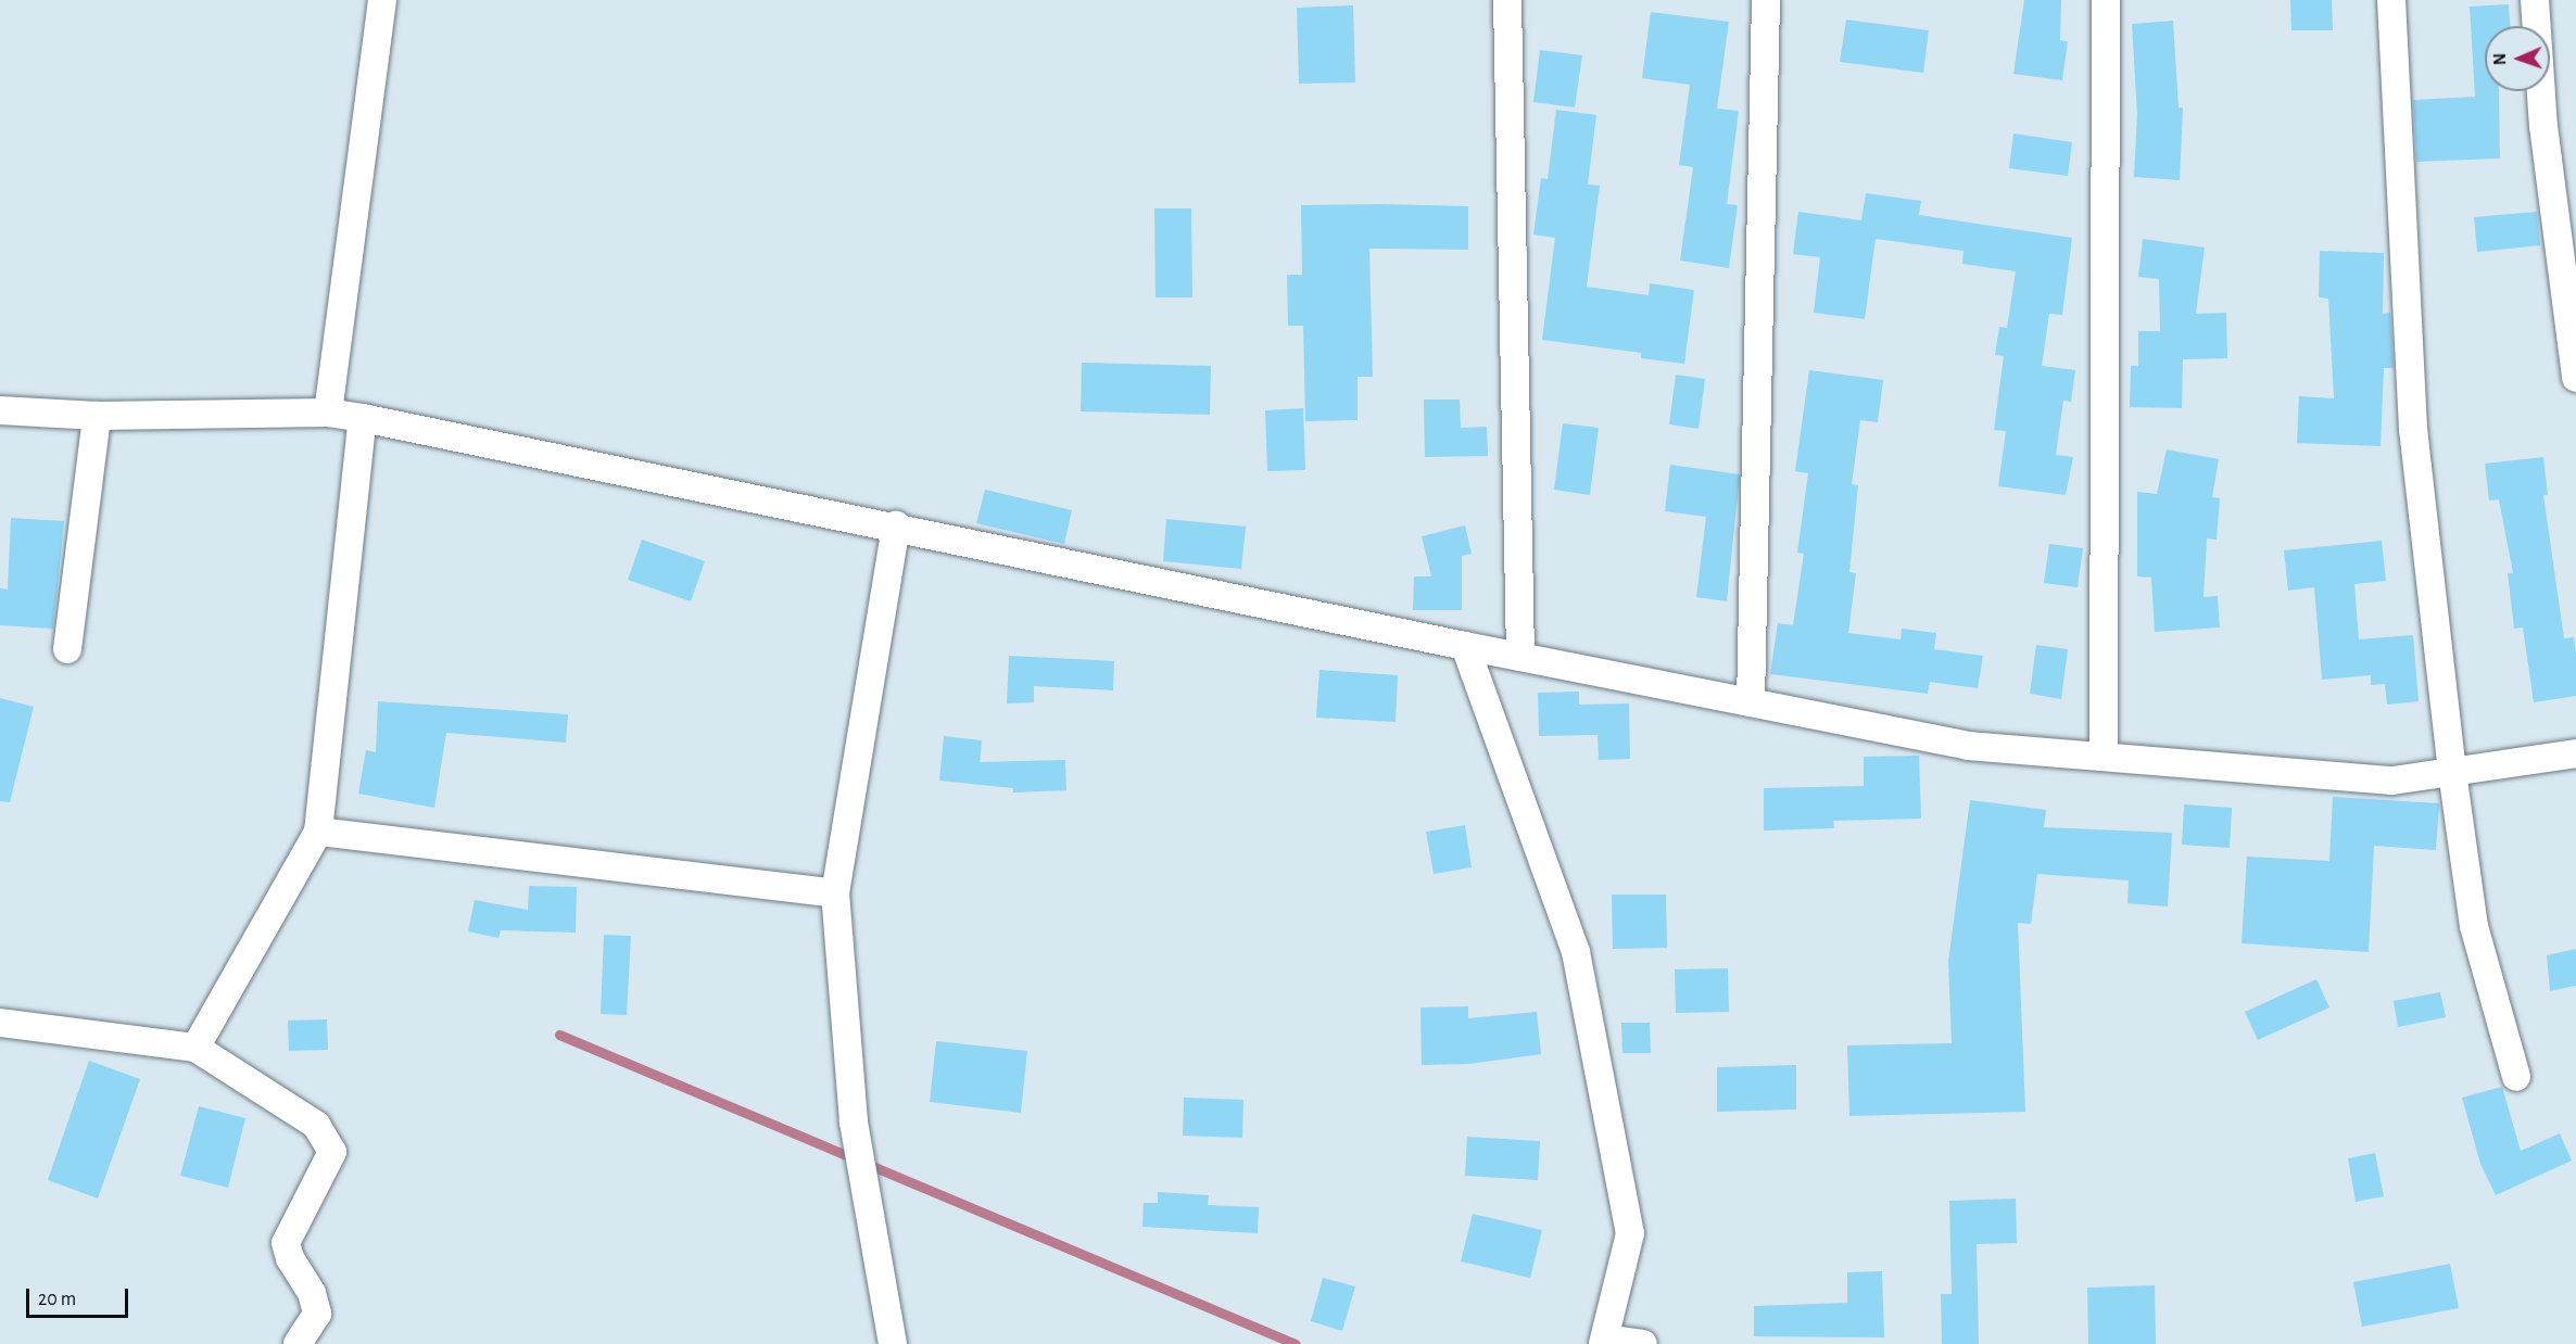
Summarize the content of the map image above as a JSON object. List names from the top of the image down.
{
  "scale_bar": "20 m",
  "north": "left"
}
